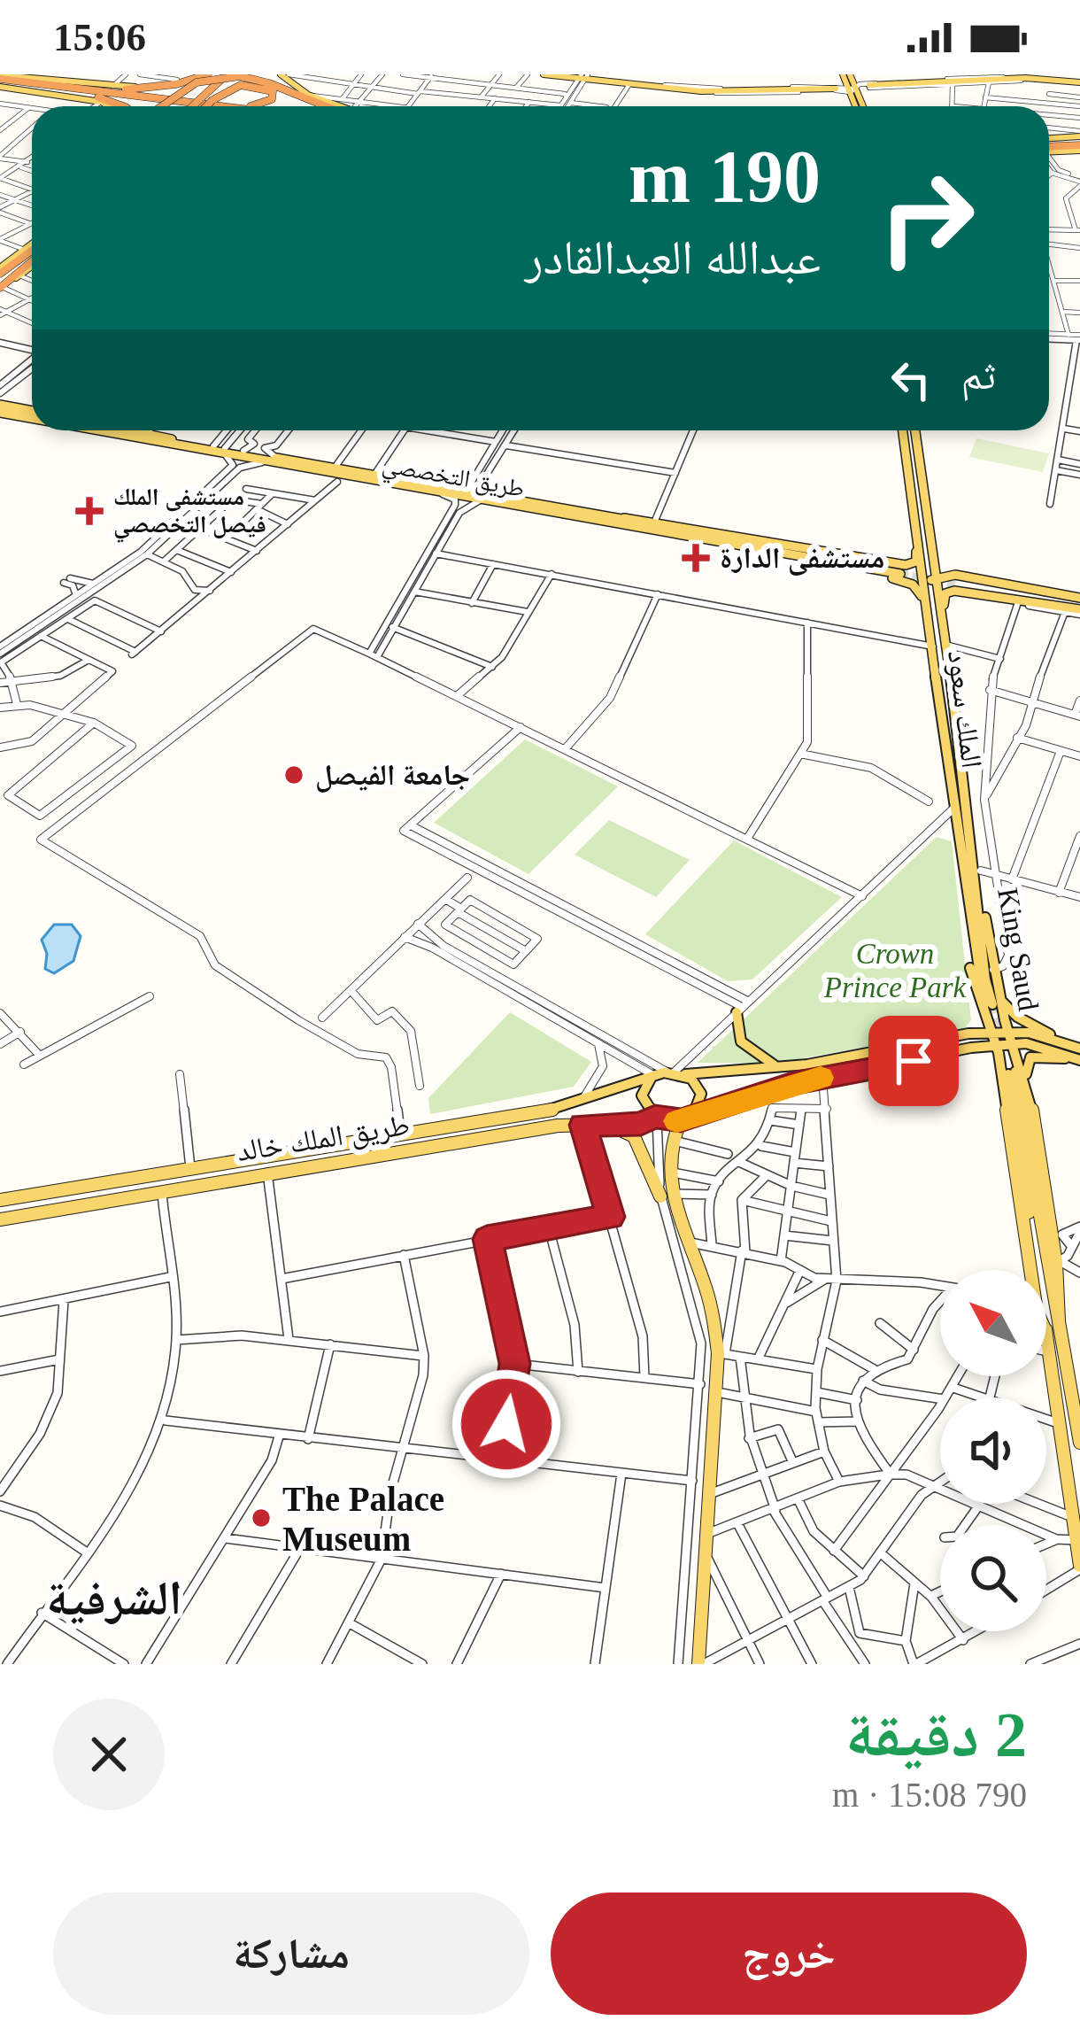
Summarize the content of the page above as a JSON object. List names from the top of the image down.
{
  "streets": {
    "main road": [
      "طريق التخصصي",
      "الملك سعود",
      "King Saud",
      "طريق الملك خالد"
    ]
  },
  "crossings": [
    ["الملك سعود", "King Saud"]
  ],
  "districts": ["الشرفية"],
  "parks": ["Crown Prince Park"],
  "places": {
    "health": ["مستشفى الملك فيصل التخصصي", "مستشفى الدارة"],
    "other": ["جامعة الفيصل", "The Palace Museum"]
  },
  "north": "top left",
  "page": {
    "status": "15:06",
    "turn": ["190 m", "عبدالله العبدالقادر"],
    "then": "ثم",
    "heading": ["2 دقيقة", "790 m · 15:08"],
    "buttons": ["خروج", "مشاركة"]
  }
}
